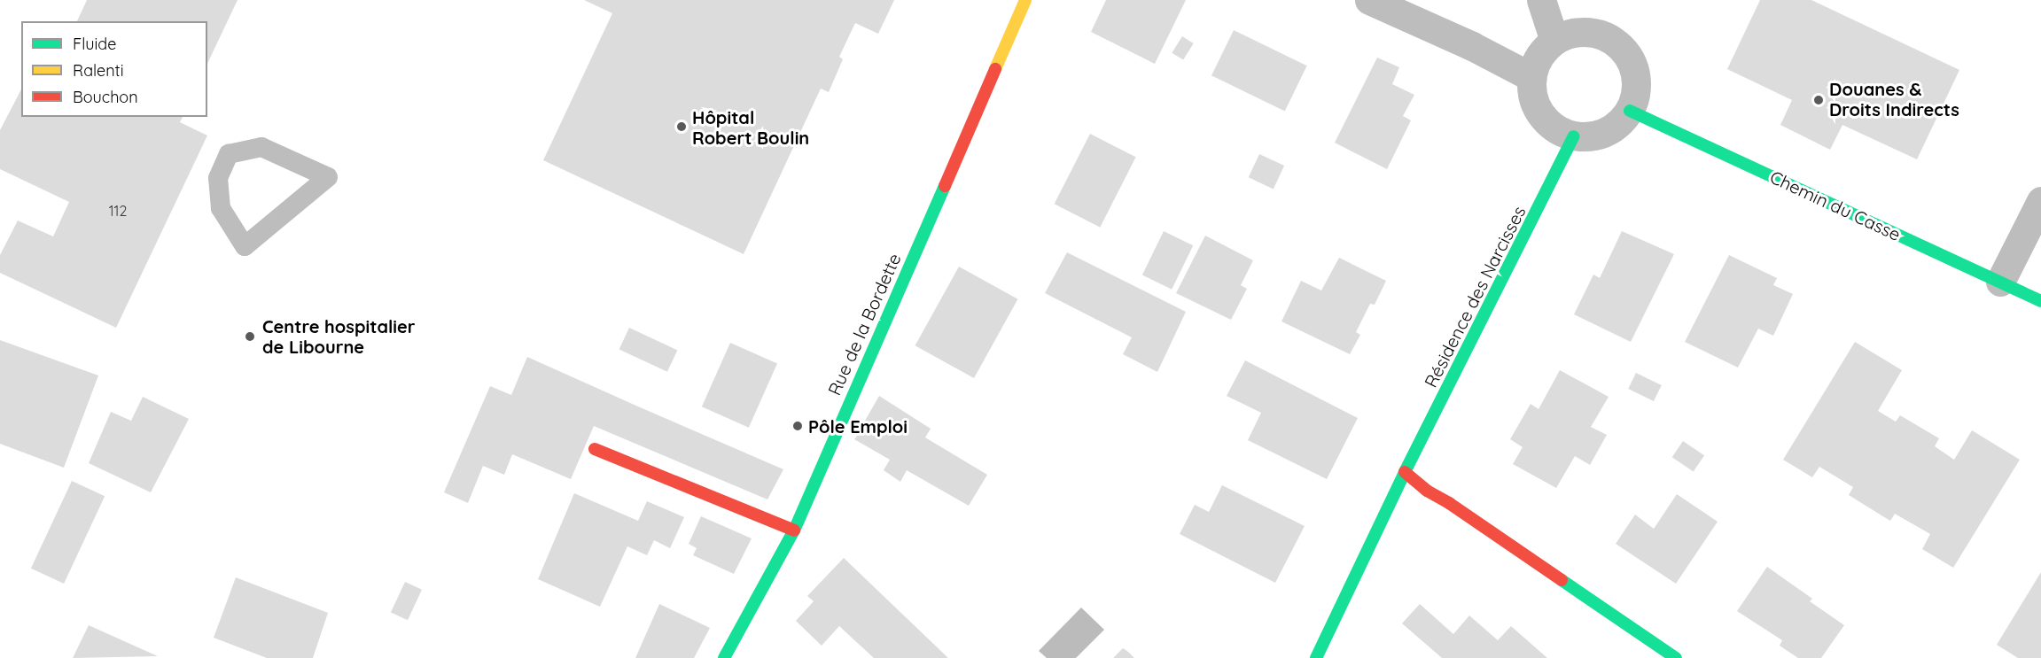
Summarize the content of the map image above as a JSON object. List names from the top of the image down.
{
  "streets": {
    "street": ["Chemin du Casse", "Résidence des Narcisses", "Rue de la Bordette"]
  },
  "crossings": [
    ["Chemin du Casse", "Résidence des Narcisses"]
  ],
  "places": [
    "Douanes & Droits Indirects",
    "Hôpital Robert Boulin",
    "Centre hospitalier de Libourne",
    "Pôle Emploi"
  ],
  "house_numbers": ["112"],
  "legend": ["Fluide", "Ralenti", "Bouchon"]
}
